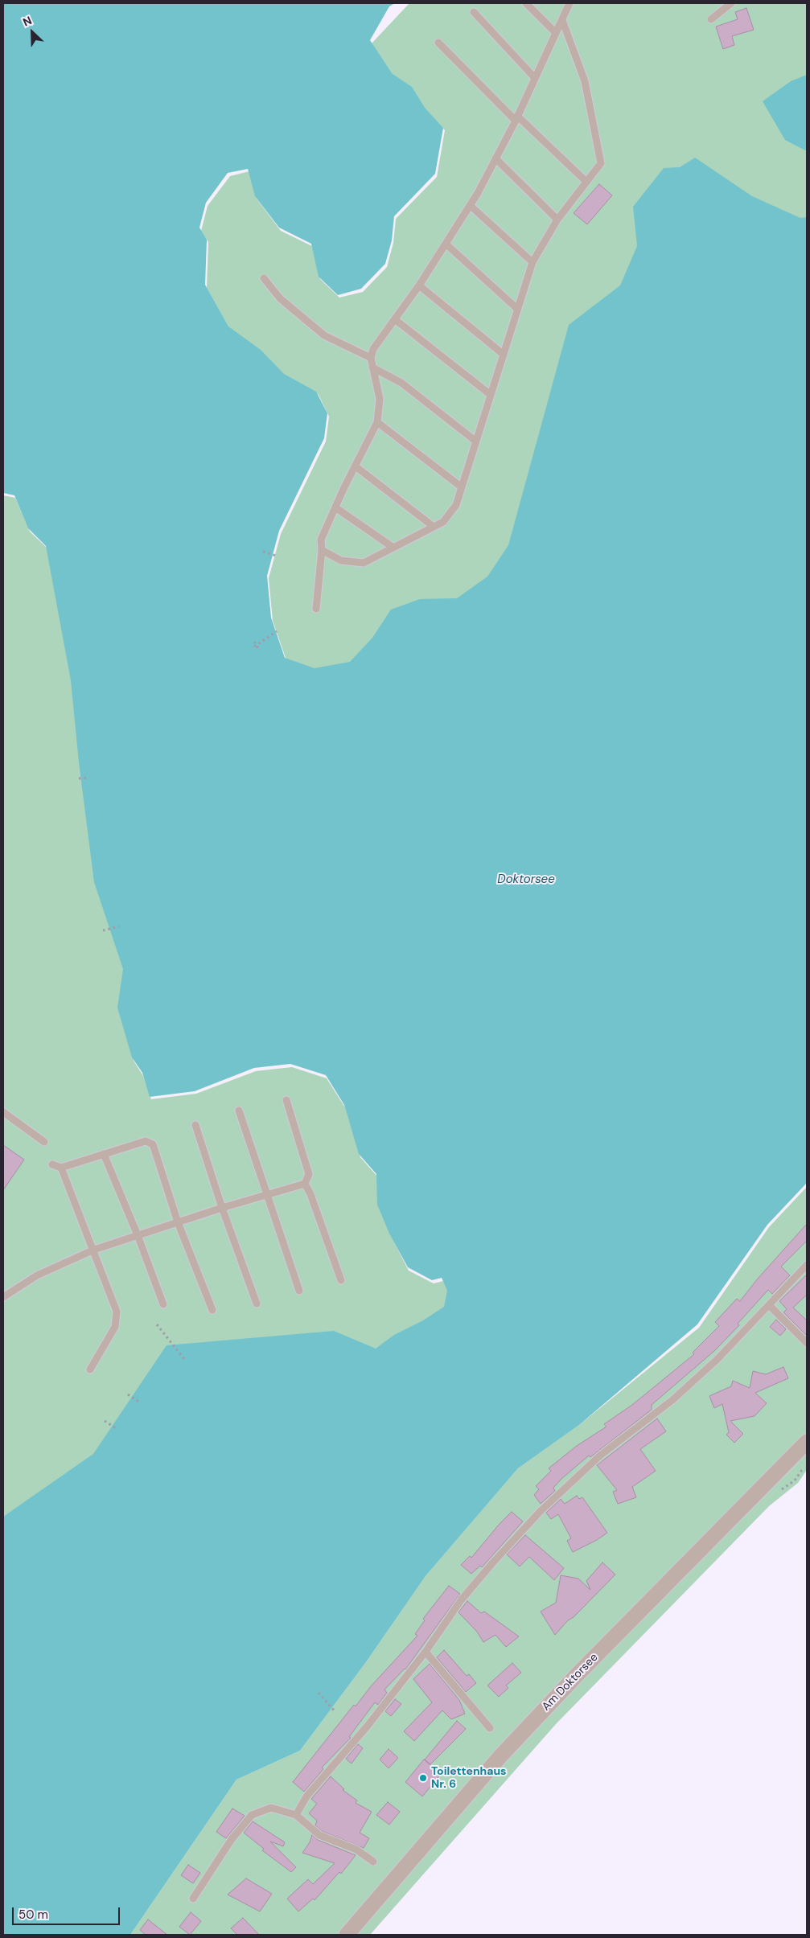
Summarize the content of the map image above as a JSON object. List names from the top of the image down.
{
  "streets": {
    "street": ["Am Doktorsee"]
  },
  "water": ["Doktorsee"],
  "places": ["Toilettenhaus Nr. 6"],
  "scale_bar": "50 m",
  "north": "top left"
}
